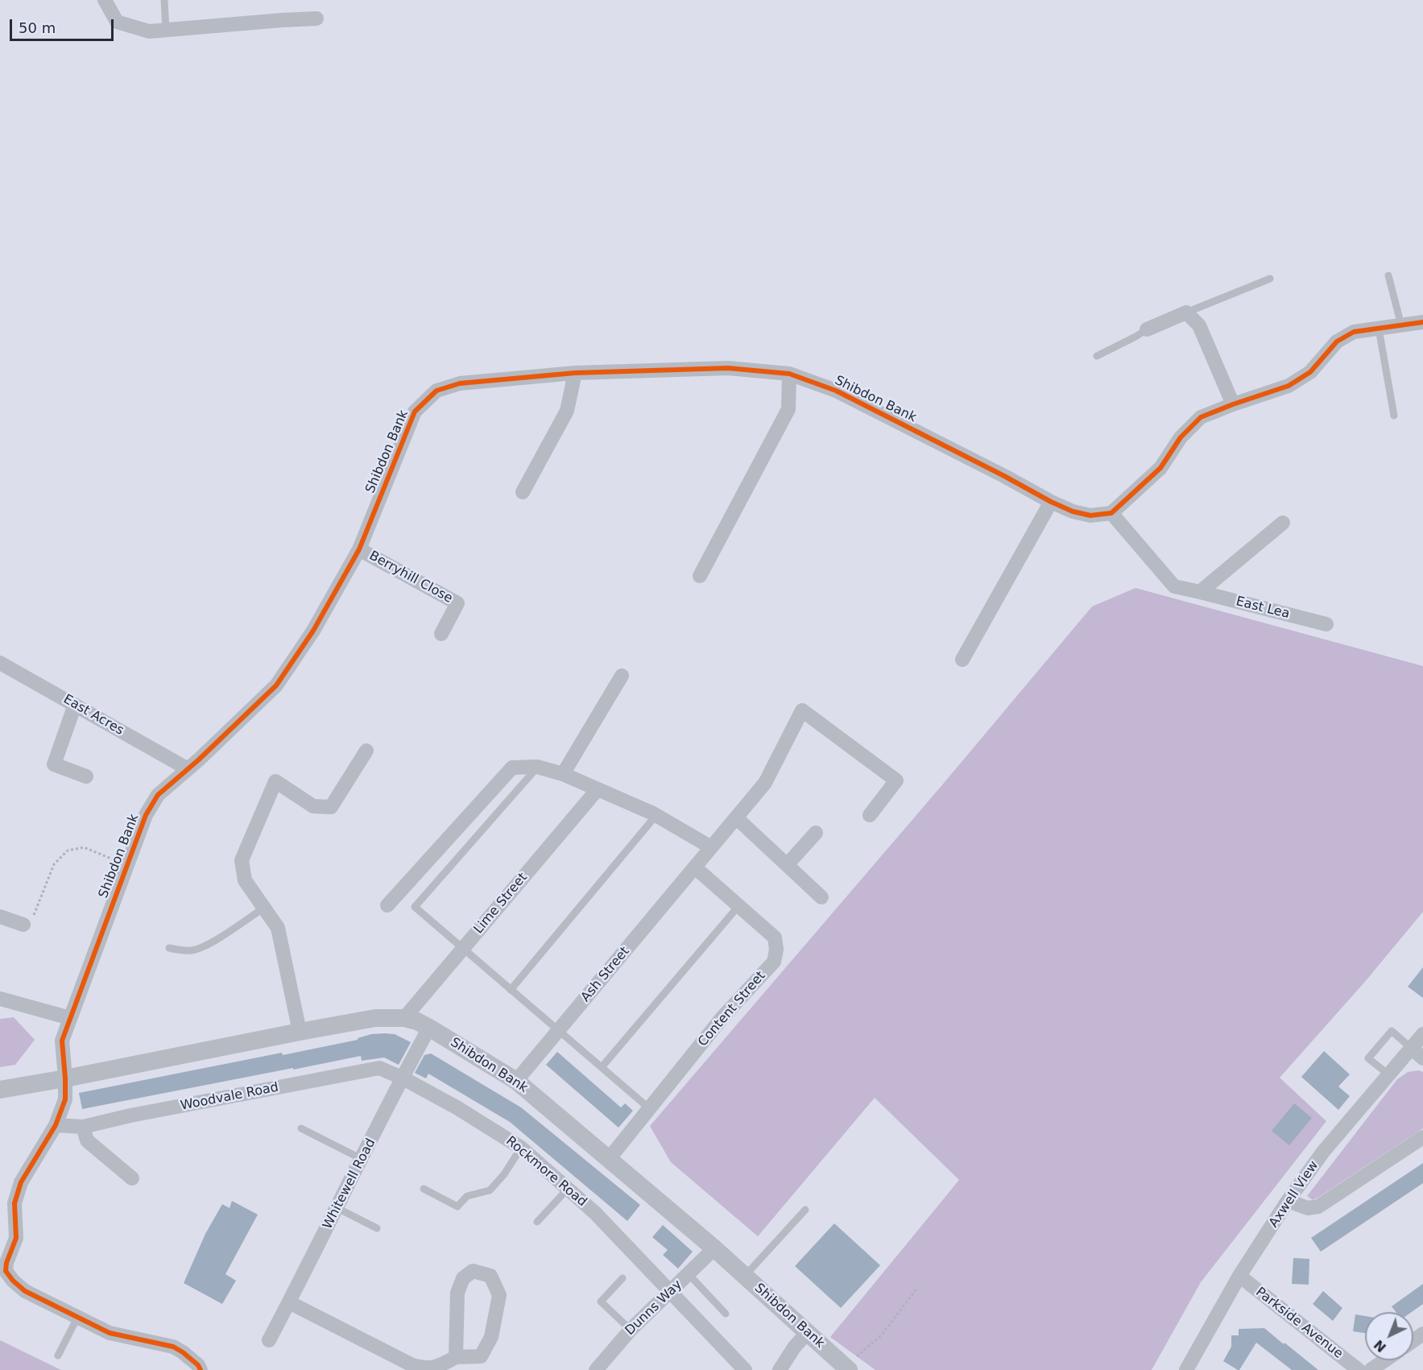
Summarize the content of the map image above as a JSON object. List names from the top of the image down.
{
  "streets": {
    "street": [
      "Shibdon Bank",
      "Berryhill Close",
      "East Lea",
      "East Acres",
      "Lime Street",
      "Ash Street",
      "Content Street",
      "Woodvale Road",
      "Rockmore Road",
      "Whitewell Road",
      "Axwell View",
      "Dunns Way",
      "Parkside Avenue"
    ]
  },
  "crossings": [
    ["Shibdon Bank", "Berryhill Close"],
    ["Shibdon Bank", "East Lea"],
    ["Shibdon Bank", "East Acres"],
    ["Shibdon Bank", "Lime Street"],
    ["Shibdon Bank", "Ash Street"],
    ["Shibdon Bank", "Content Street"],
    ["Shibdon Bank", "Whitewell Road"],
    ["Shibdon Bank", "Dunns Way"],
    ["Ash Street", "Content Street"],
    ["Woodvale Road", "Rockmore Road"],
    ["Woodvale Road", "Whitewell Road"],
    ["Rockmore Road", "Whitewell Road"],
    ["Rockmore Road", "Dunns Way"],
    ["Axwell View", "Parkside Avenue"]
  ],
  "scale_bar": "50 m",
  "north": "bottom left"
}
